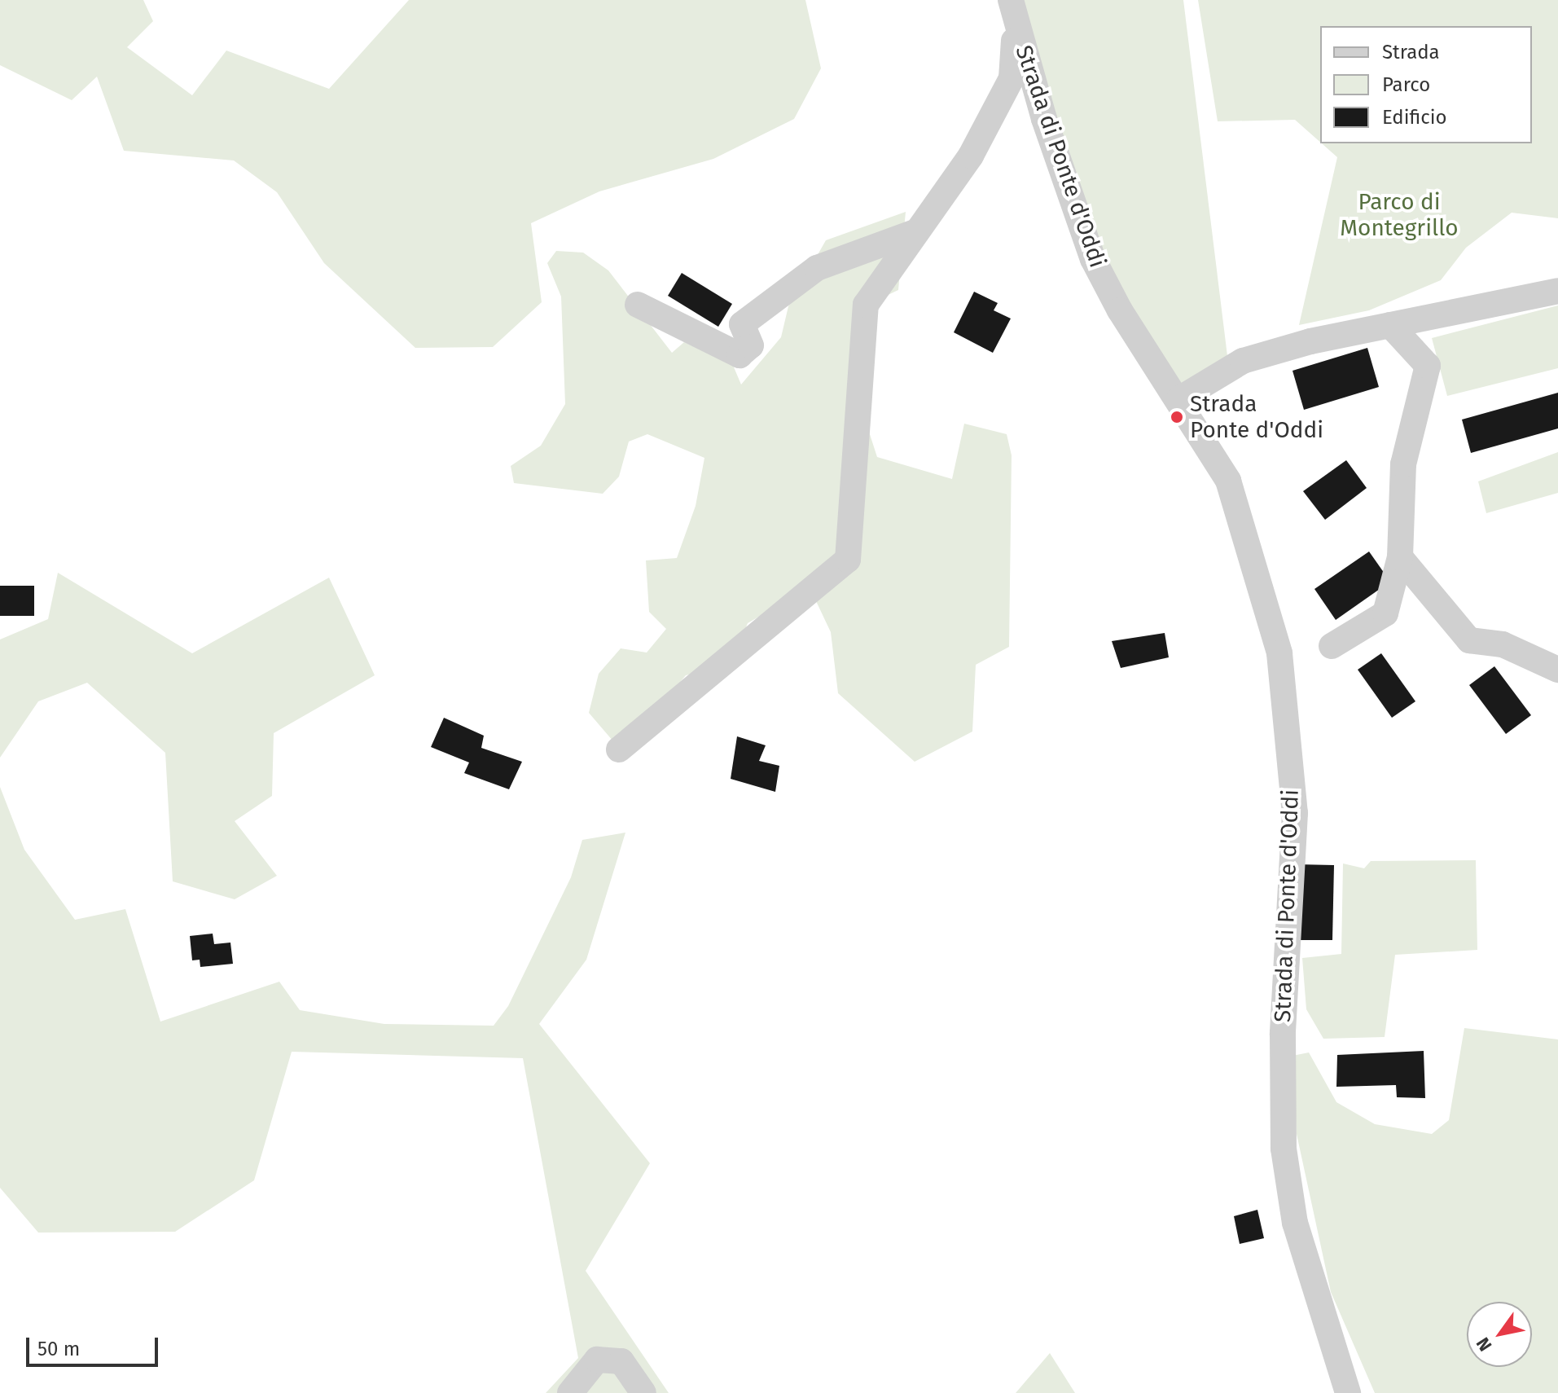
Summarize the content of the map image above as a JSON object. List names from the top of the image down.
{
  "streets": {
    "street": ["Strada di Ponte d'Oddi"]
  },
  "parks": ["Parco di Montegrillo"],
  "places": ["Strada Ponte d'Oddi"],
  "legend": ["Strada", "Parco", "Edificio"],
  "scale_bar": "50 m",
  "north": "bottom left"
}
